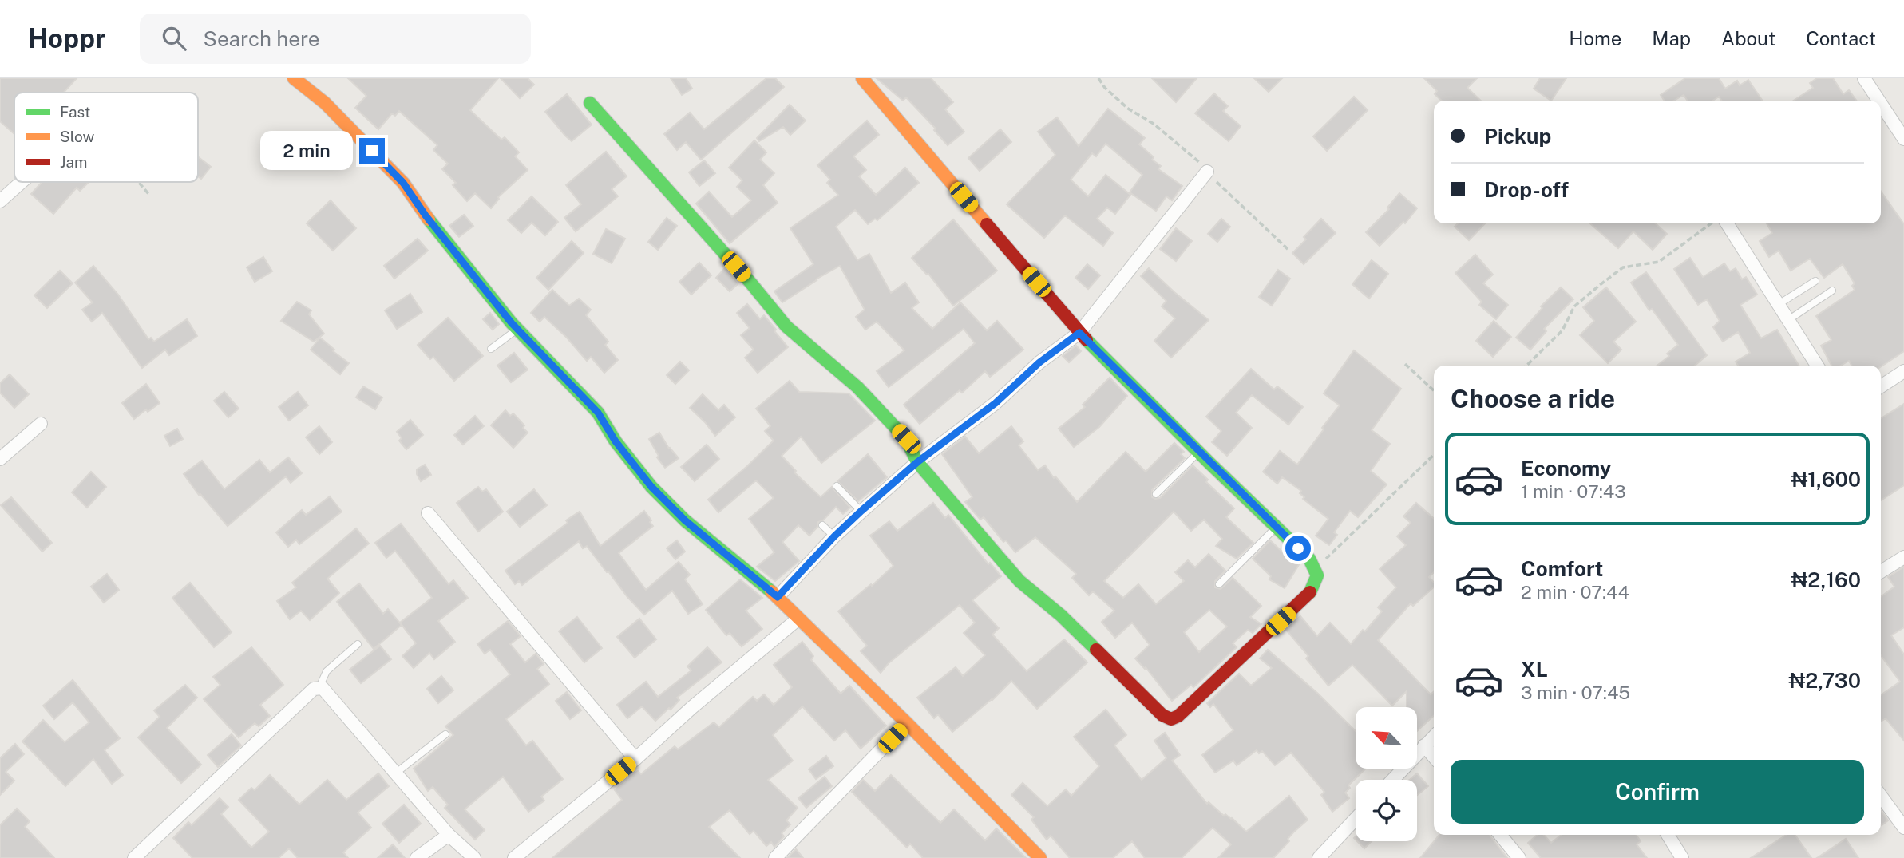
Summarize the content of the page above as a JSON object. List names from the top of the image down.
{
  "legend": ["Fast", "Slow", "Jam"],
  "north": "top left",
  "page": {
    "header": "Hoppr",
    "search": "Search here",
    "nav": [
      "Home",
      "Map",
      "About",
      "Contact"
    ],
    "banner": ["Pickup", "Drop-off"],
    "bubble": "2 min",
    "heading": "Choose a ride",
    "list": [
      {
        "name": "Economy",
        "note": "1 min · 07:43",
        "value": "₦1,600"
      },
      {
        "name": "Comfort",
        "note": "2 min · 07:44",
        "value": "₦2,160"
      },
      {
        "name": "XL",
        "note": "3 min · 07:45",
        "value": "₦2,730"
      }
    ],
    "buttons": "Confirm"
  }
}
